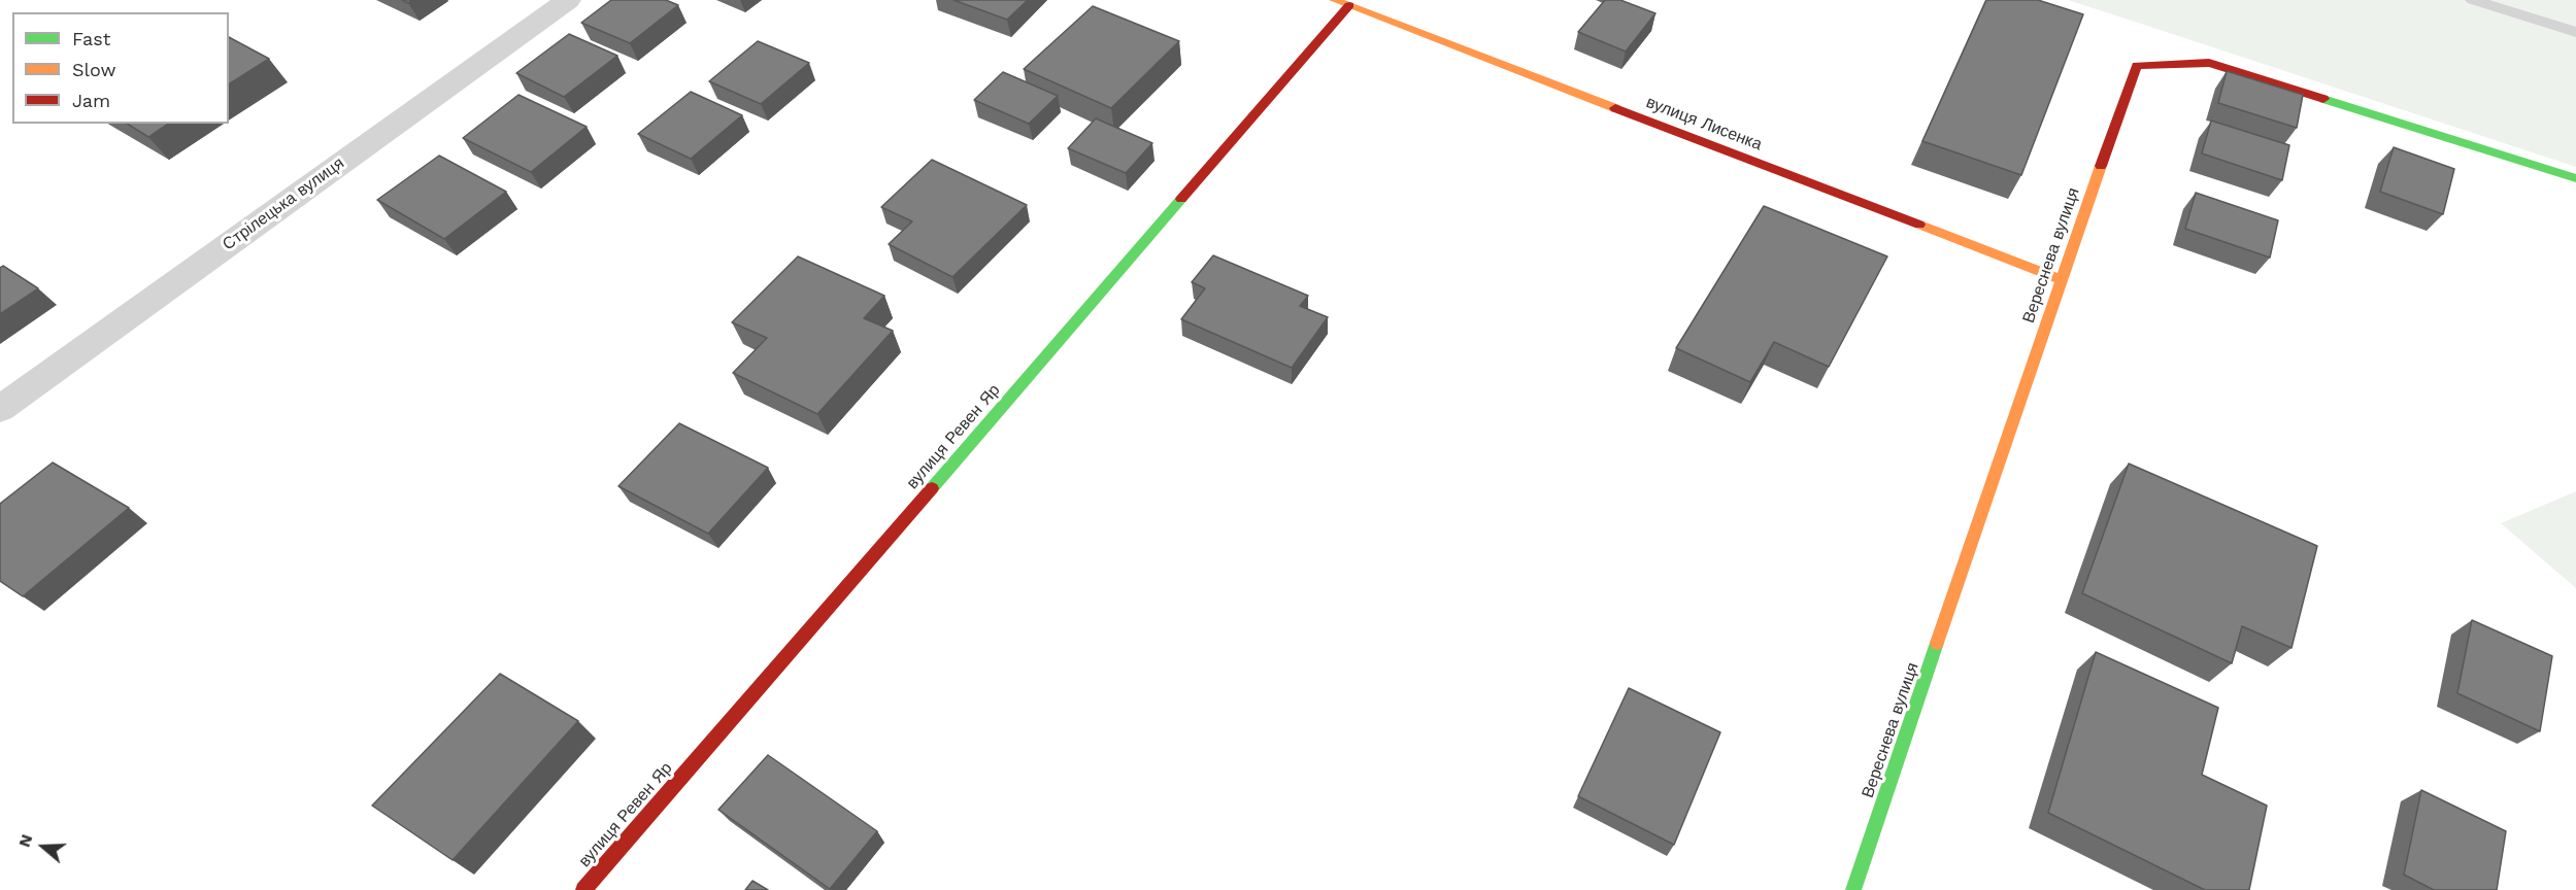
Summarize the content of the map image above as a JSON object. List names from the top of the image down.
{
  "streets": {
    "street": [
      "вулиця Лисенка",
      "Стрілецька вулиця",
      "Вереснева вулиця",
      "вулиця Ревен Яр"
    ]
  },
  "crossings": [
    ["вулиця Лисенка", "Вереснева вулиця"],
    ["вулиця Лисенка", "вулиця Ревен Яр"]
  ],
  "legend": ["Fast", "Slow", "Jam"],
  "north": "left"
}
